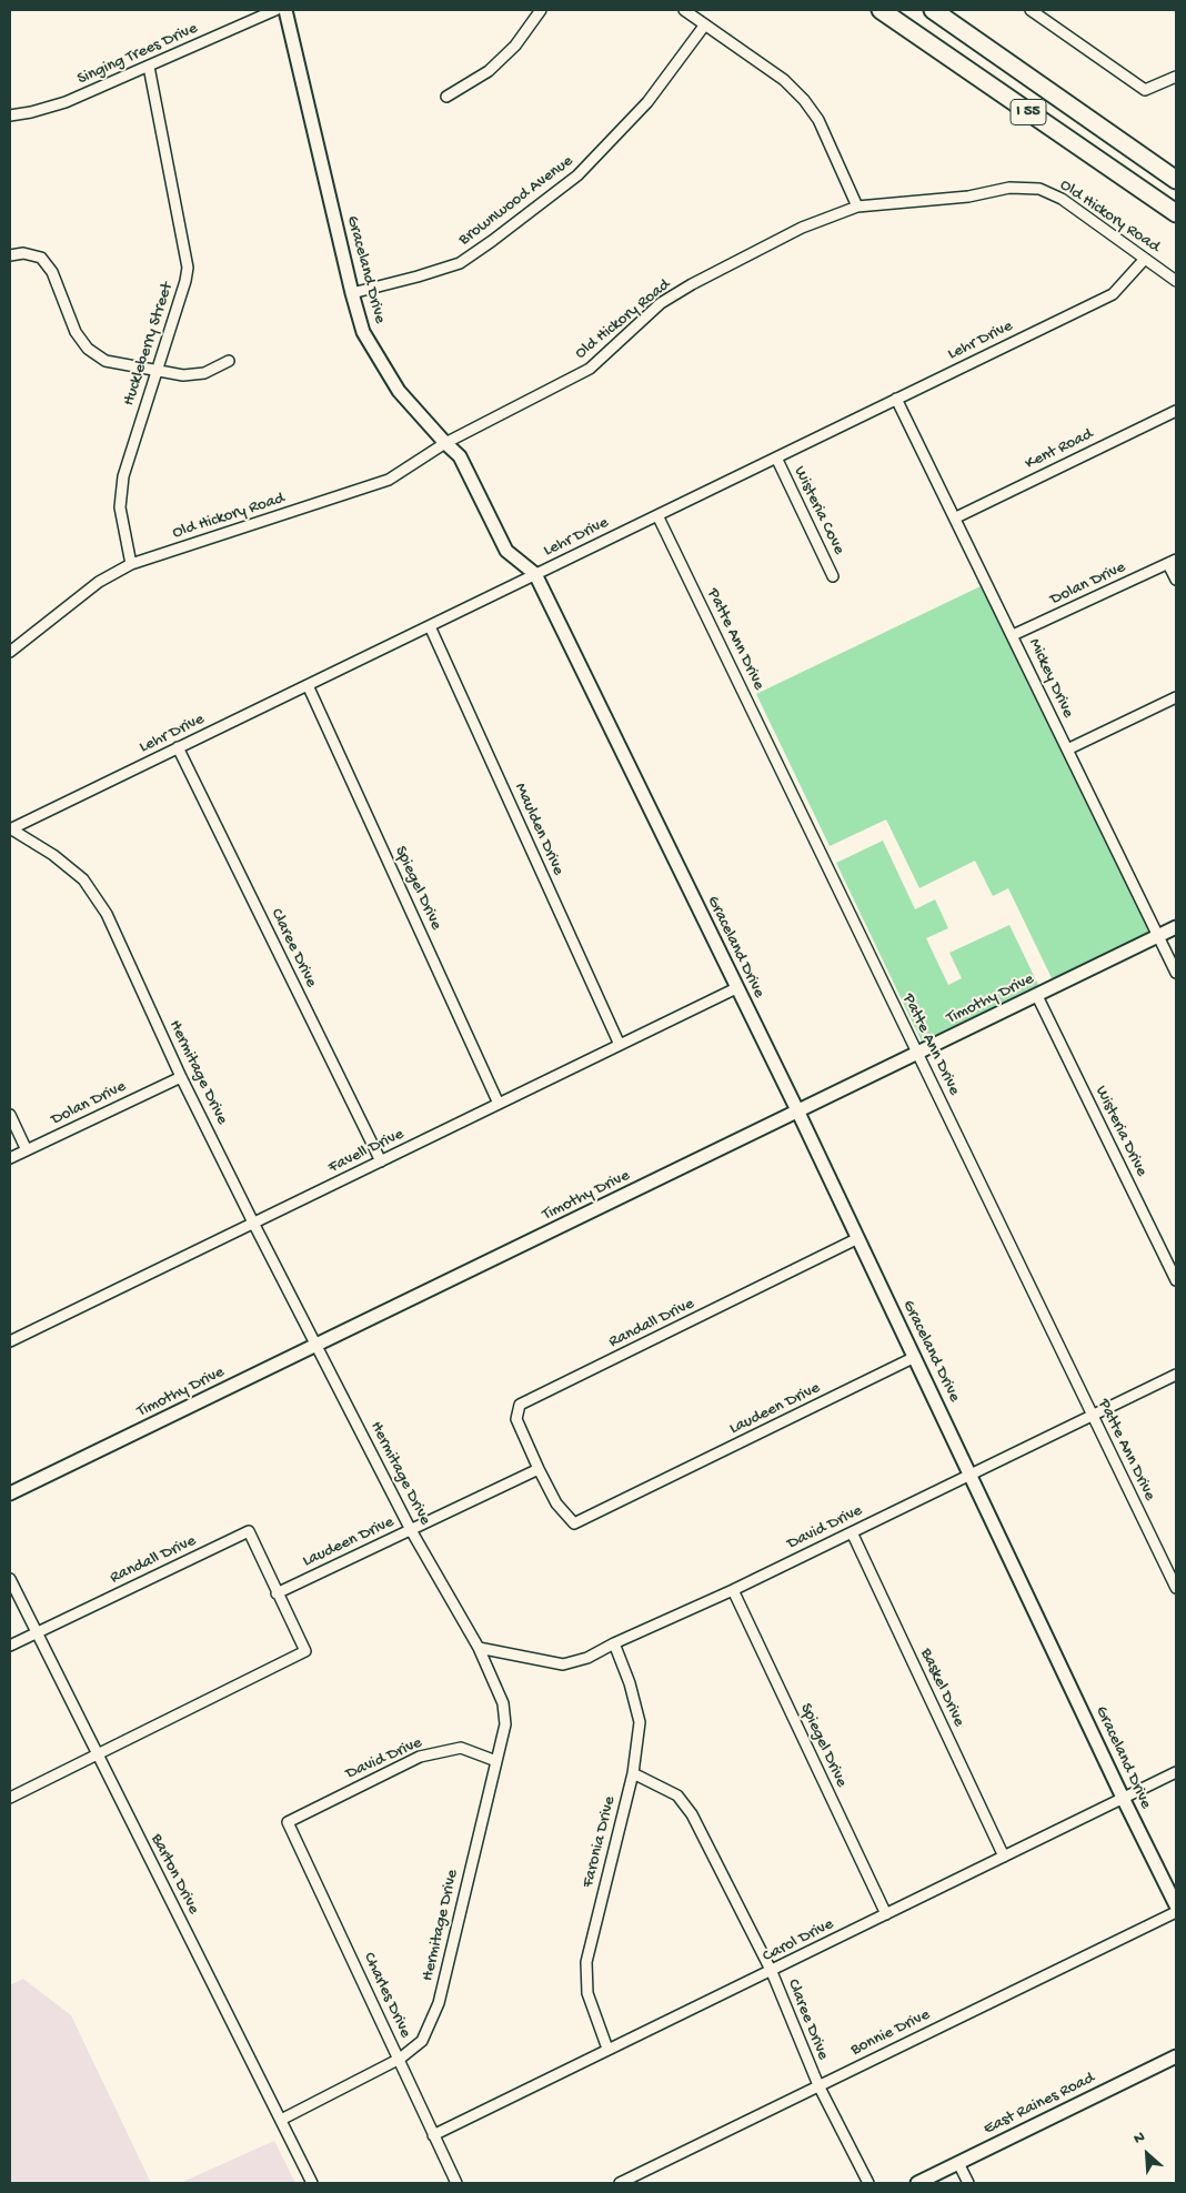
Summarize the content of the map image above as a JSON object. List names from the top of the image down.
{
  "streets": {
    "highway": ["I 55"],
    "street": [
      "Singing Trees Drive",
      "Brownwood Avenue",
      "Old Hickory Road",
      "Graceland Drive",
      "Lehr Drive",
      "Huckleberry Street",
      "Kent Road",
      "Wisteria Cove",
      "Dolan Drive",
      "Patte Ann Drive",
      "Mickey Drive",
      "Maulden Drive",
      "Spiegel Drive",
      "Claree Drive",
      "Timothy Drive",
      "Hermitage Drive",
      "Wisteria Drive",
      "Favell Drive",
      "Randall Drive",
      "Laudeen Drive",
      "David Drive",
      "Baskel Drive",
      "Faronia Drive",
      "Barton Drive",
      "Carol Drive",
      "Charles Drive",
      "Bonnie Drive",
      "East Raines Road"
    ]
  },
  "crossings": [
    ["Singing Trees Drive", "Huckleberry Street"],
    ["Brownwood Avenue", "Graceland Drive"],
    ["Old Hickory Road", "Graceland Drive"],
    ["Old Hickory Road", "Lehr Drive"],
    ["Old Hickory Road", "Huckleberry Street"],
    ["Graceland Drive", "Lehr Drive"],
    ["Graceland Drive", "Timothy Drive"],
    ["Graceland Drive", "Favell Drive"],
    ["Graceland Drive", "Randall Drive"],
    ["Graceland Drive", "Laudeen Drive"],
    ["Graceland Drive", "David Drive"],
    ["Graceland Drive", "Carol Drive"],
    ["Lehr Drive", "Wisteria Cove"],
    ["Lehr Drive", "Patte Ann Drive"],
    ["Lehr Drive", "Mickey Drive"],
    ["Lehr Drive", "Maulden Drive"],
    ["Lehr Drive", "Spiegel Drive"],
    ["Lehr Drive", "Claree Drive"],
    ["Lehr Drive", "Hermitage Drive"],
    ["Kent Road", "Mickey Drive"],
    ["Dolan Drive", "Mickey Drive"],
    ["Dolan Drive", "Hermitage Drive"],
    ["Patte Ann Drive", "Timothy Drive"],
    ["Patte Ann Drive", "David Drive"],
    ["Mickey Drive", "Timothy Drive"],
    ["Maulden Drive", "Favell Drive"],
    ["Spiegel Drive", "Favell Drive"],
    ["Spiegel Drive", "David Drive"],
    ["Spiegel Drive", "Carol Drive"],
    ["Claree Drive", "Favell Drive"],
    ["Claree Drive", "Faronia Drive"],
    ["Claree Drive", "Carol Drive"],
    ["Claree Drive", "Bonnie Drive"],
    ["Timothy Drive", "Hermitage Drive"],
    ["Timothy Drive", "Wisteria Drive"],
    ["Hermitage Drive", "Favell Drive"],
    ["Hermitage Drive", "Laudeen Drive"],
    ["Hermitage Drive", "David Drive"],
    ["Hermitage Drive", "Barton Drive"],
    ["Hermitage Drive", "Charles Drive"],
    ["Randall Drive", "Laudeen Drive"],
    ["Randall Drive", "Barton Drive"],
    ["David Drive", "Baskel Drive"],
    ["David Drive", "Faronia Drive"],
    ["David Drive", "Charles Drive"],
    ["Baskel Drive", "Carol Drive"],
    ["Faronia Drive", "Carol Drive"],
    ["Carol Drive", "Charles Drive"]
  ],
  "north": "top left"
}
